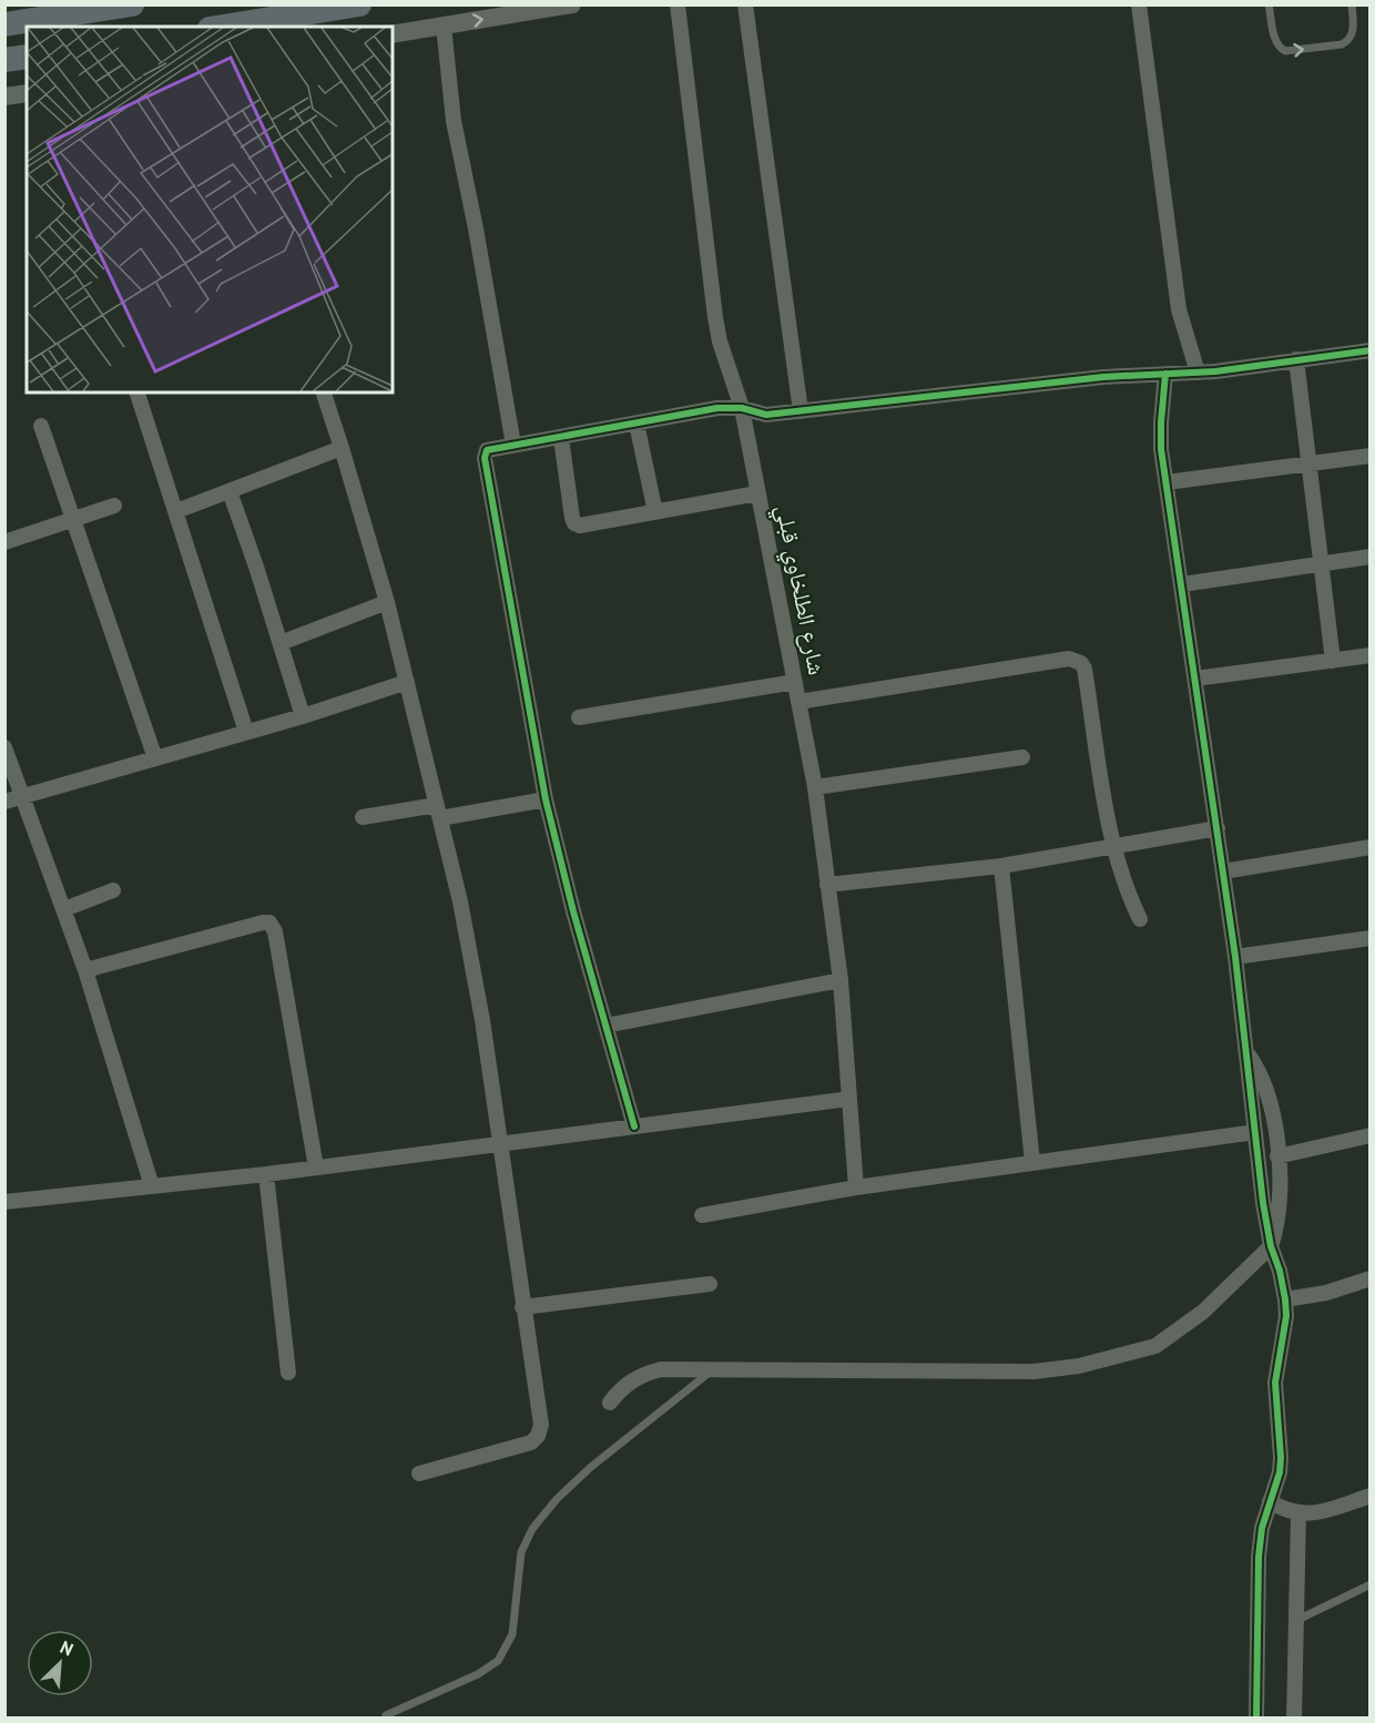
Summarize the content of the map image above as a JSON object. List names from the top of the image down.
{
  "streets": {
    "street": ["شارع الطلخاوي قبلي"]
  },
  "north": "top right"
}
